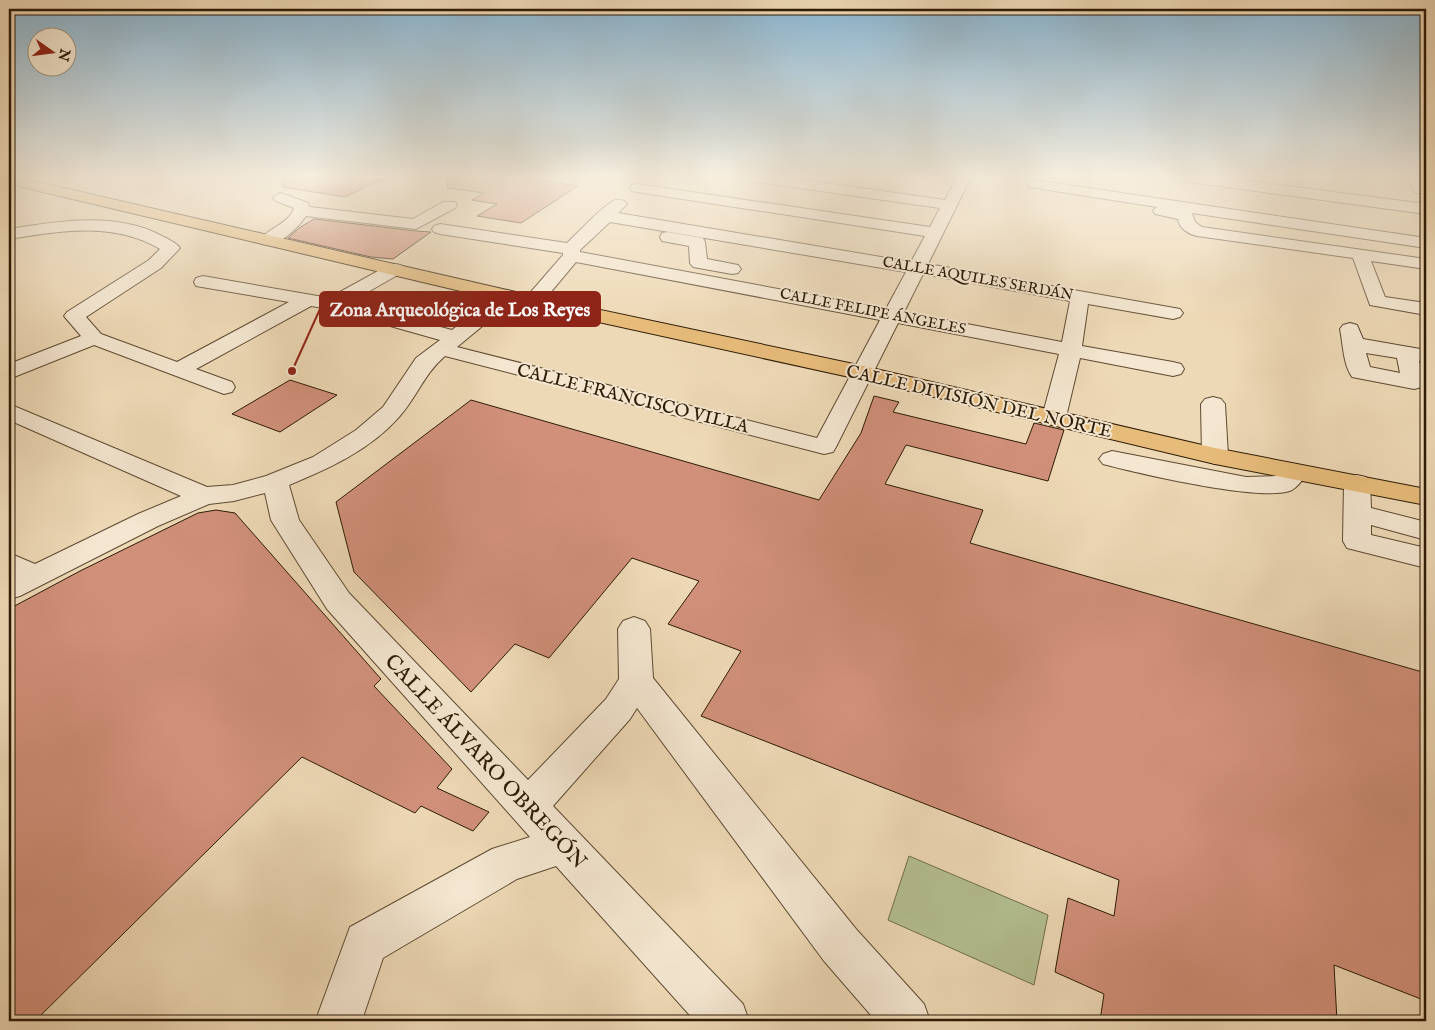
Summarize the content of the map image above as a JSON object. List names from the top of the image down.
{
  "streets": {
    "main road": ["CALLE DIVISIÓN DEL NORTE"],
    "street": [
      "CALLE AQUILES SERDÁN",
      "CALLE FELIPE ÁNGELES",
      "CALLE FRANCISCO VILLA",
      "CALLE ÁLVARO OBREGÓN"
    ]
  },
  "crossings": [
    ["CALLE FRANCISCO VILLA", "CALLE DIVISIÓN DEL NORTE"]
  ],
  "places": ["Zona Arqueológica de Los Reyes"],
  "north": "right"
}
